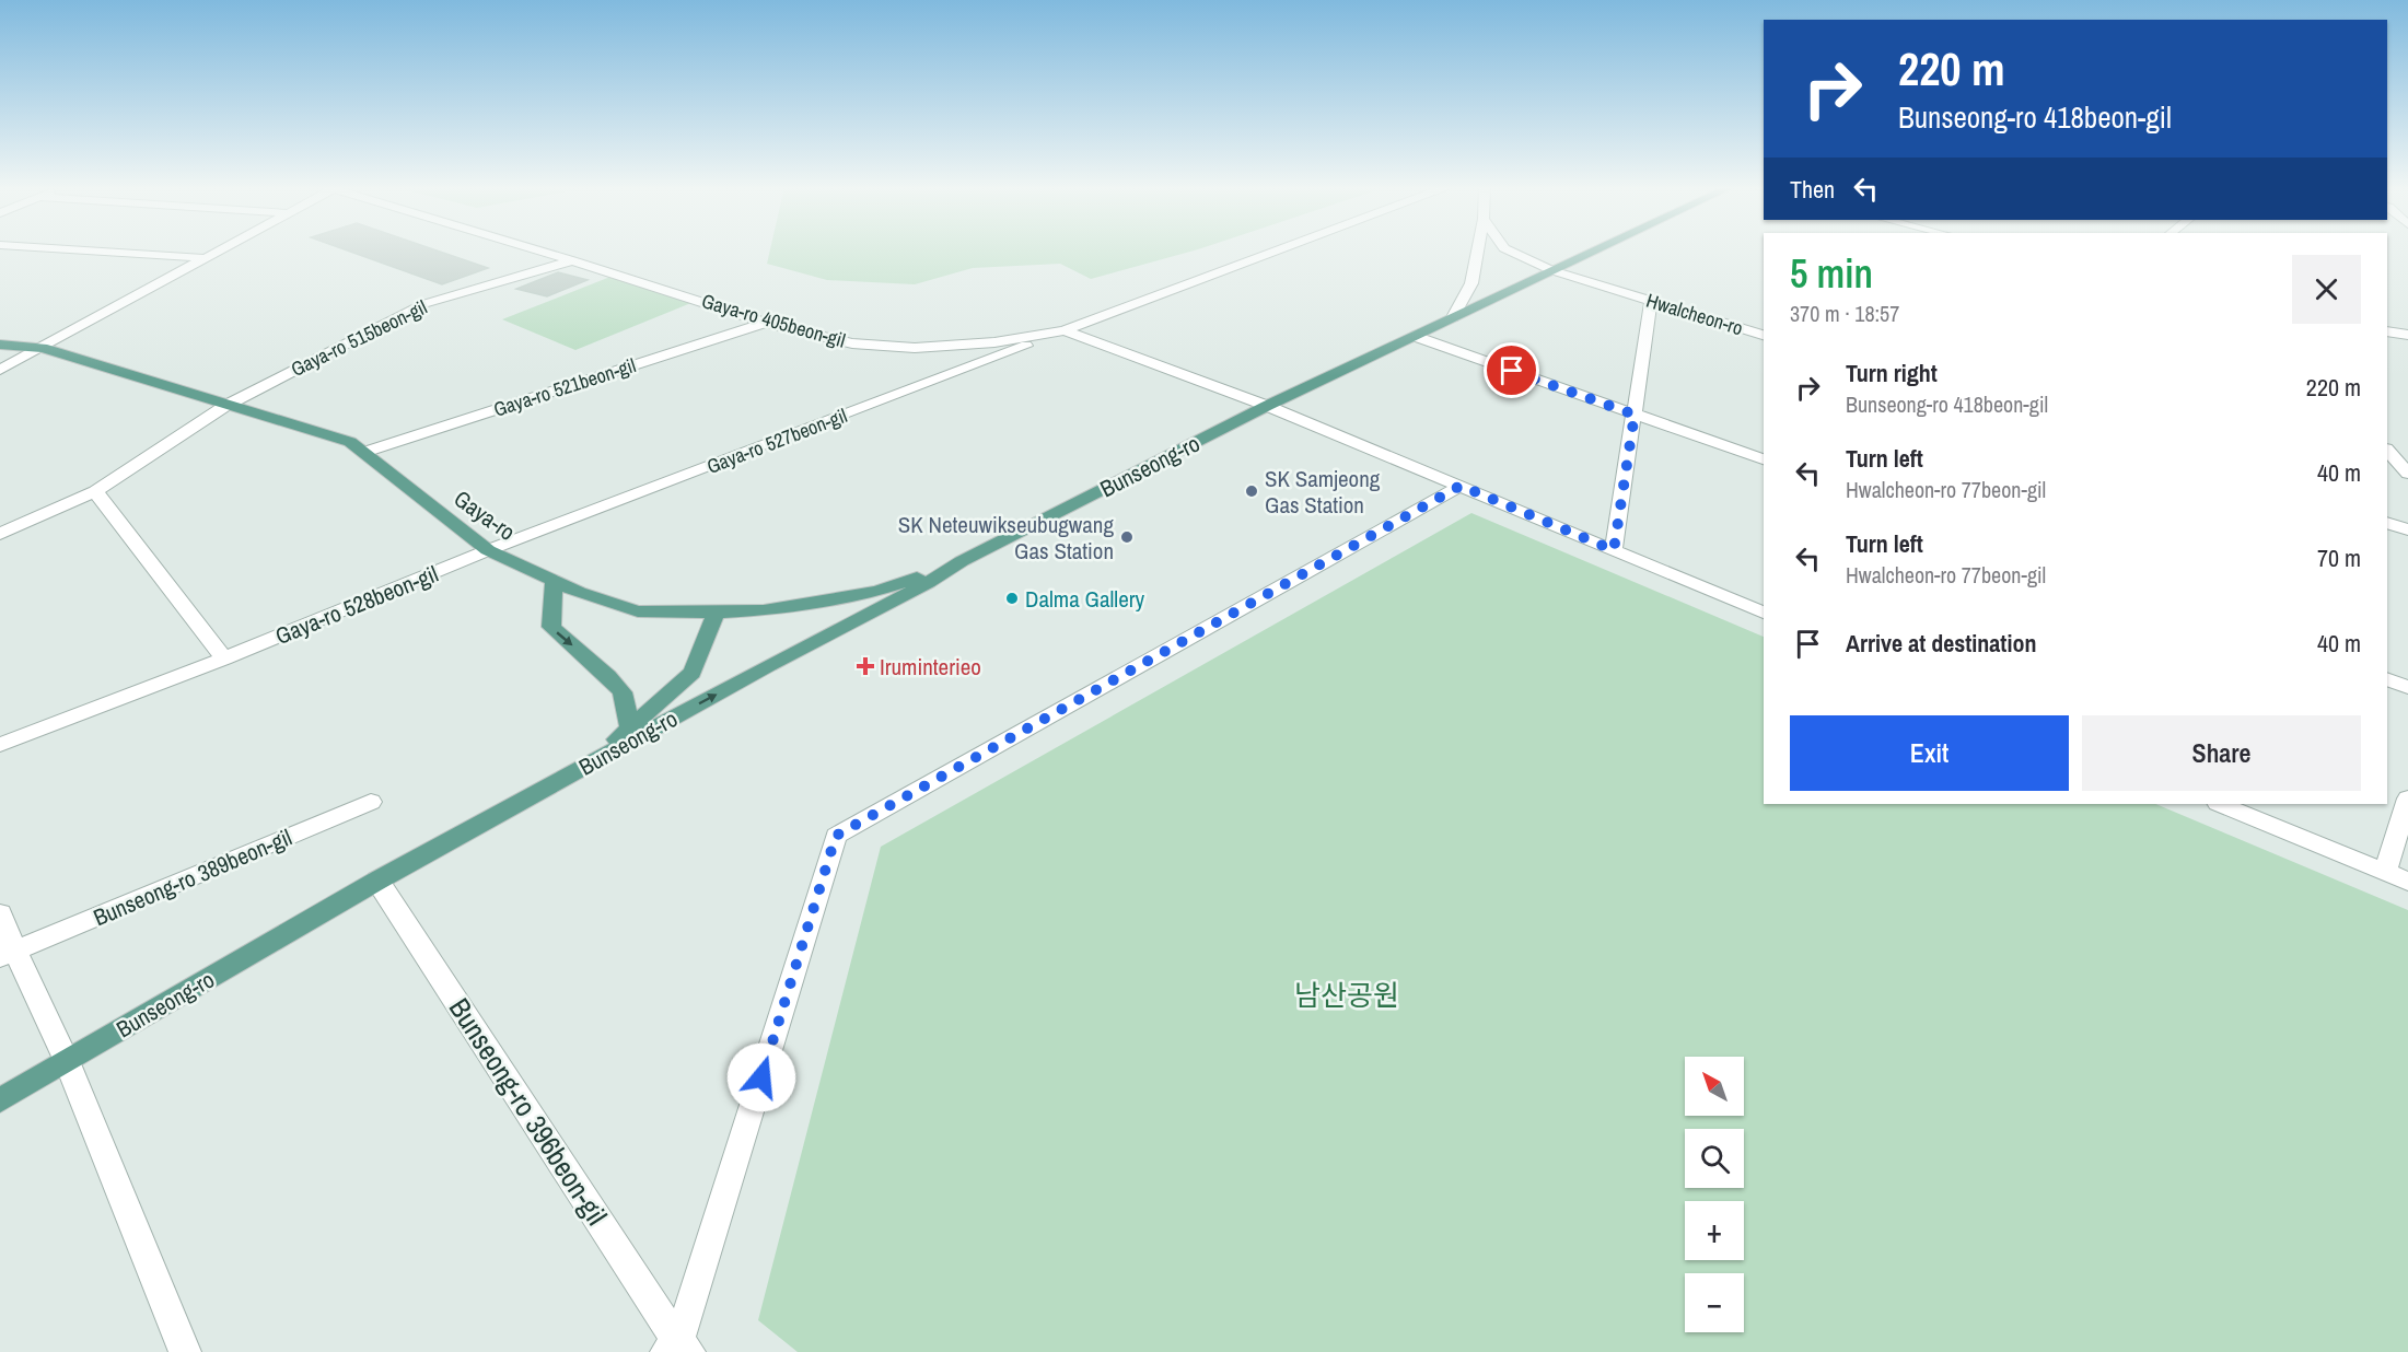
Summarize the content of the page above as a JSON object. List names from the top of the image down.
{
  "streets": {
    "main road": ["Bunseong-ro", "Gaya-ro"],
    "street": [
      "Hwalcheon-ro",
      "Gaya-ro 405beon-gil",
      "Gaya-ro 515beon-gil",
      "Gaya-ro 521beon-gil",
      "Gaya-ro 527beon-gil",
      "Gaya-ro 528beon-gil",
      "Bunseong-ro 389beon-gil",
      "Bunseong-ro 396beon-gil"
    ]
  },
  "crossings": [
    ["Hwalcheon-ro", "Bunseong-ro"],
    ["Gaya-ro 405beon-gil", "Gaya-ro 515beon-gil"],
    ["Gaya-ro 405beon-gil", "Gaya-ro 521beon-gil"],
    ["Gaya-ro 405beon-gil", "Gaya-ro 527beon-gil"],
    ["Gaya-ro 515beon-gil", "Gaya-ro"],
    ["Gaya-ro 521beon-gil", "Gaya-ro"],
    ["Gaya-ro 527beon-gil", "Gaya-ro"],
    ["Gaya-ro 527beon-gil", "Gaya-ro 528beon-gil"],
    ["Bunseong-ro", "Gaya-ro"],
    ["Bunseong-ro", "Bunseong-ro 396beon-gil"],
    ["Gaya-ro", "Gaya-ro 528beon-gil"]
  ],
  "parks": ["남산공원"],
  "places": {
    "other": ["SK Samjeong Gas Station", "SK Neteuwikseubugwang Gas Station", "Dalma Gallery"],
    "health": ["Iruminterieo"]
  },
  "north": "top left",
  "page": {
    "turn": ["220 m", "Bunseong-ro 418beon-gil"],
    "then": "Then",
    "heading": ["5 min", "370 m · 18:57"],
    "list": [
      {
        "name": "Turn right",
        "note": "Bunseong-ro 418beon-gil",
        "value": "220 m"
      },
      {
        "name": "Turn left",
        "note": "Hwalcheon-ro 77beon-gil",
        "value": "40 m"
      },
      {
        "name": "Turn left",
        "note": "Hwalcheon-ro 77beon-gil",
        "value": "70 m"
      },
      {
        "name": "Arrive at destination",
        "value": "40 m"
      }
    ],
    "buttons": ["Exit", "Share"],
    "map_buttons": ["+", "−"]
  }
}
